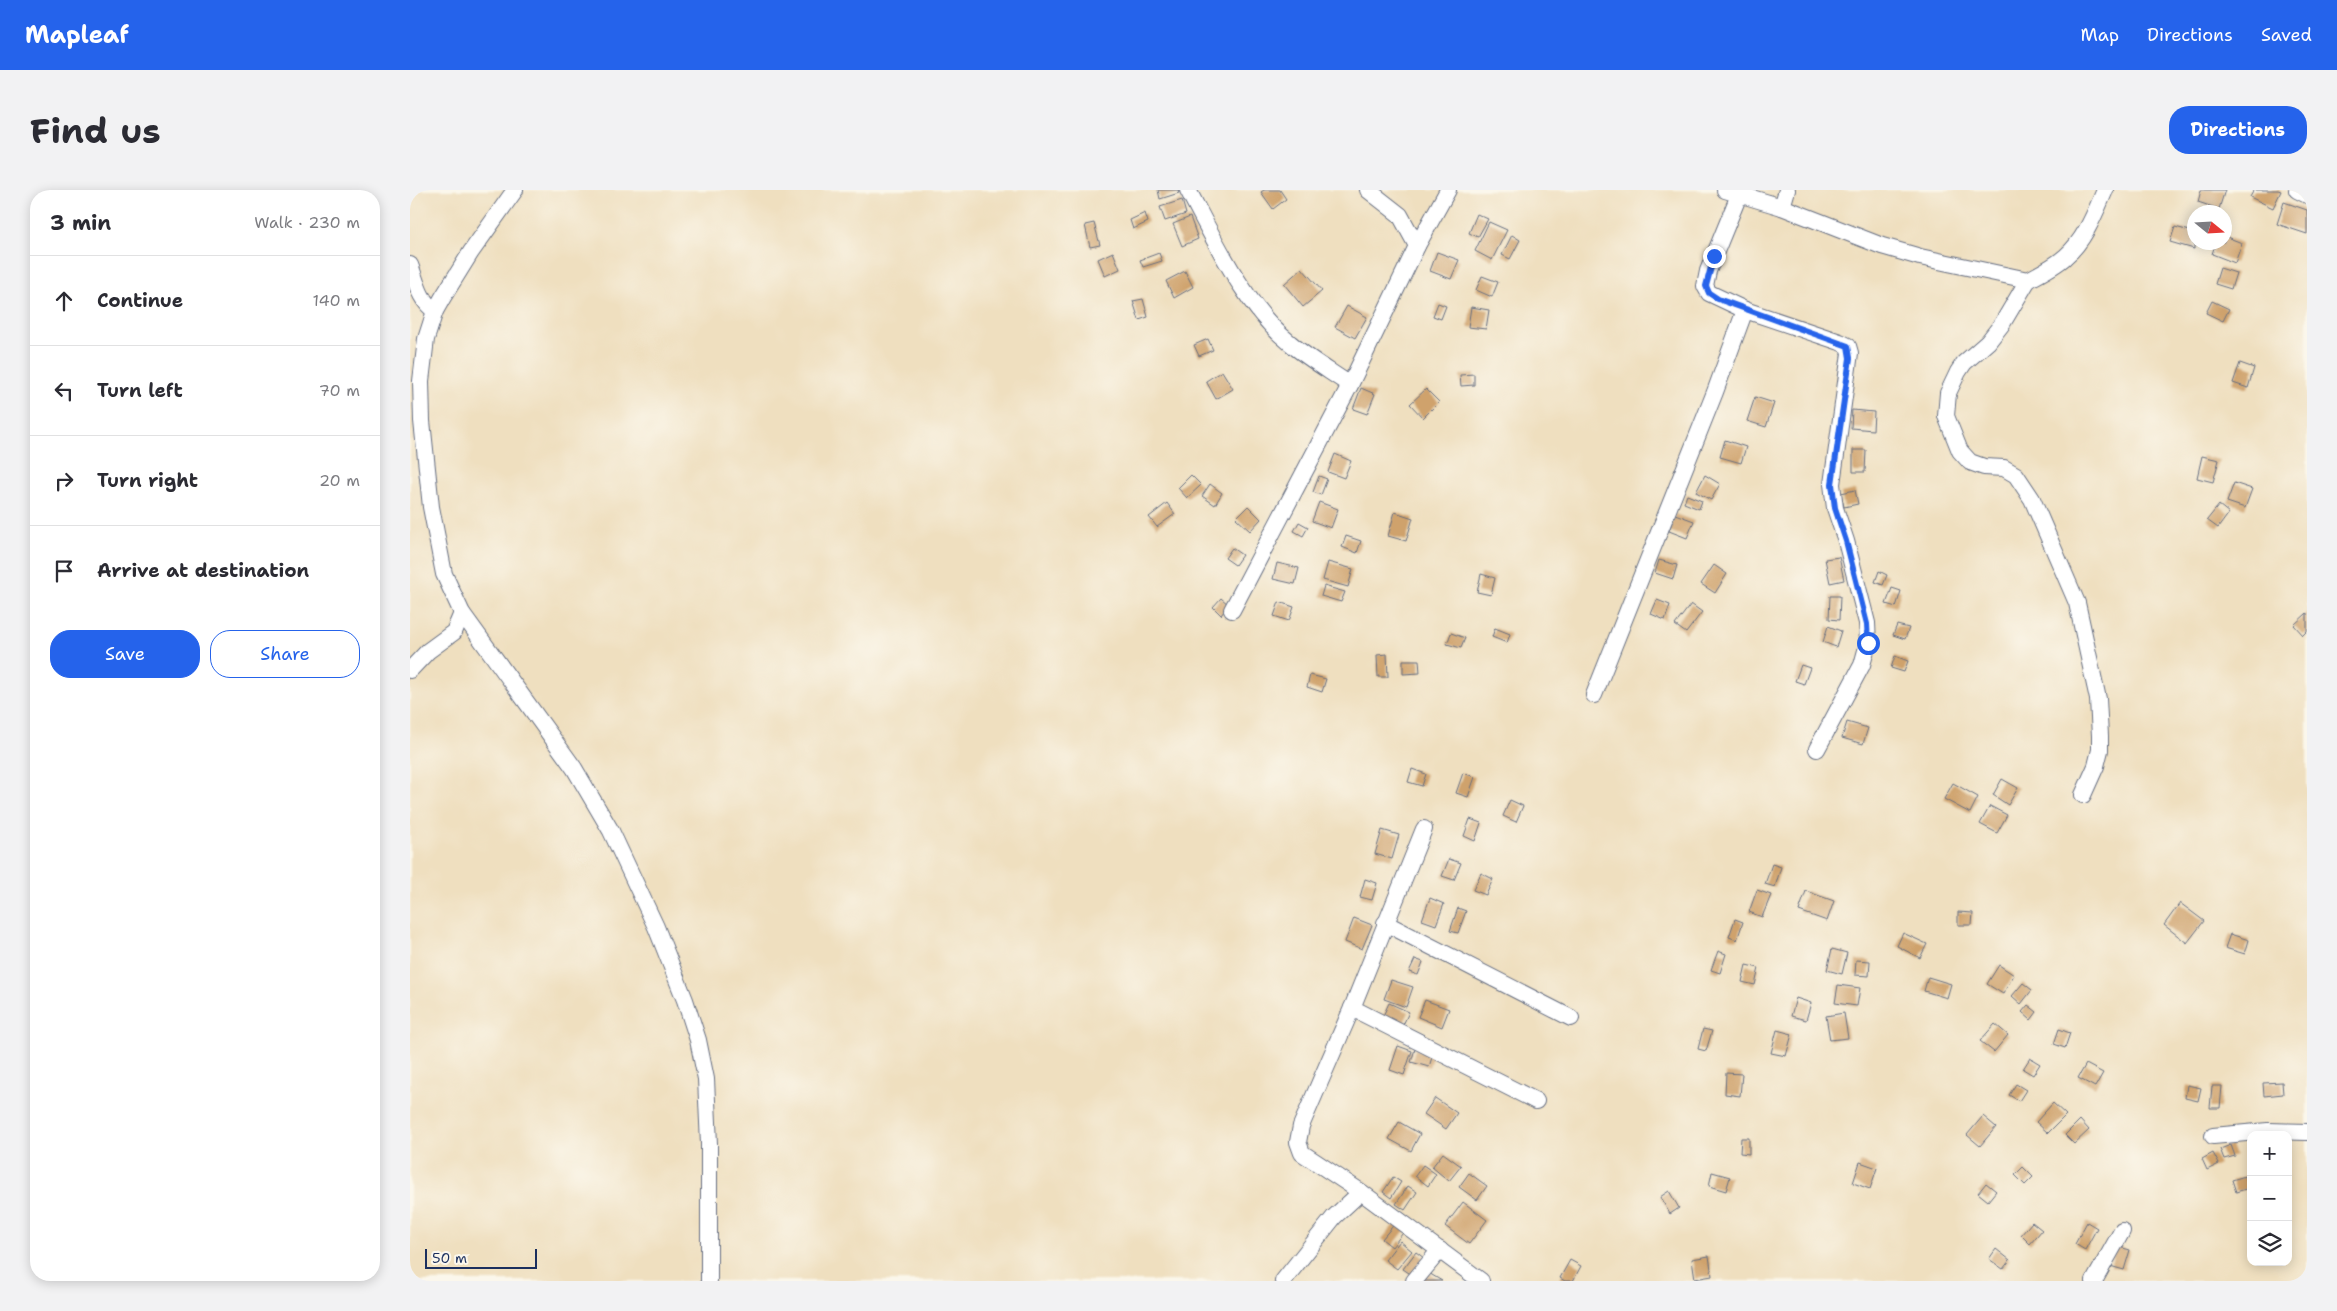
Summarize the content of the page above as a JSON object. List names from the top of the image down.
{
  "scale_bar": "50 m",
  "north": "right",
  "page": {
    "header": "Mapleaf",
    "nav": ["Map", "Directions", "Saved"],
    "buttons": [
      "Directions",
      ["Save", "Share"]
    ],
    "title": "Find us",
    "heading": ["3 min", "Walk · 230 m"],
    "list": [
      ["Continue", "140 m"],
      ["Turn left", "70 m"],
      ["Turn right", "20 m"],
      "Arrive at destination"
    ],
    "map_buttons": ["+", "−"],
    "scale": "50 m"
  }
}
